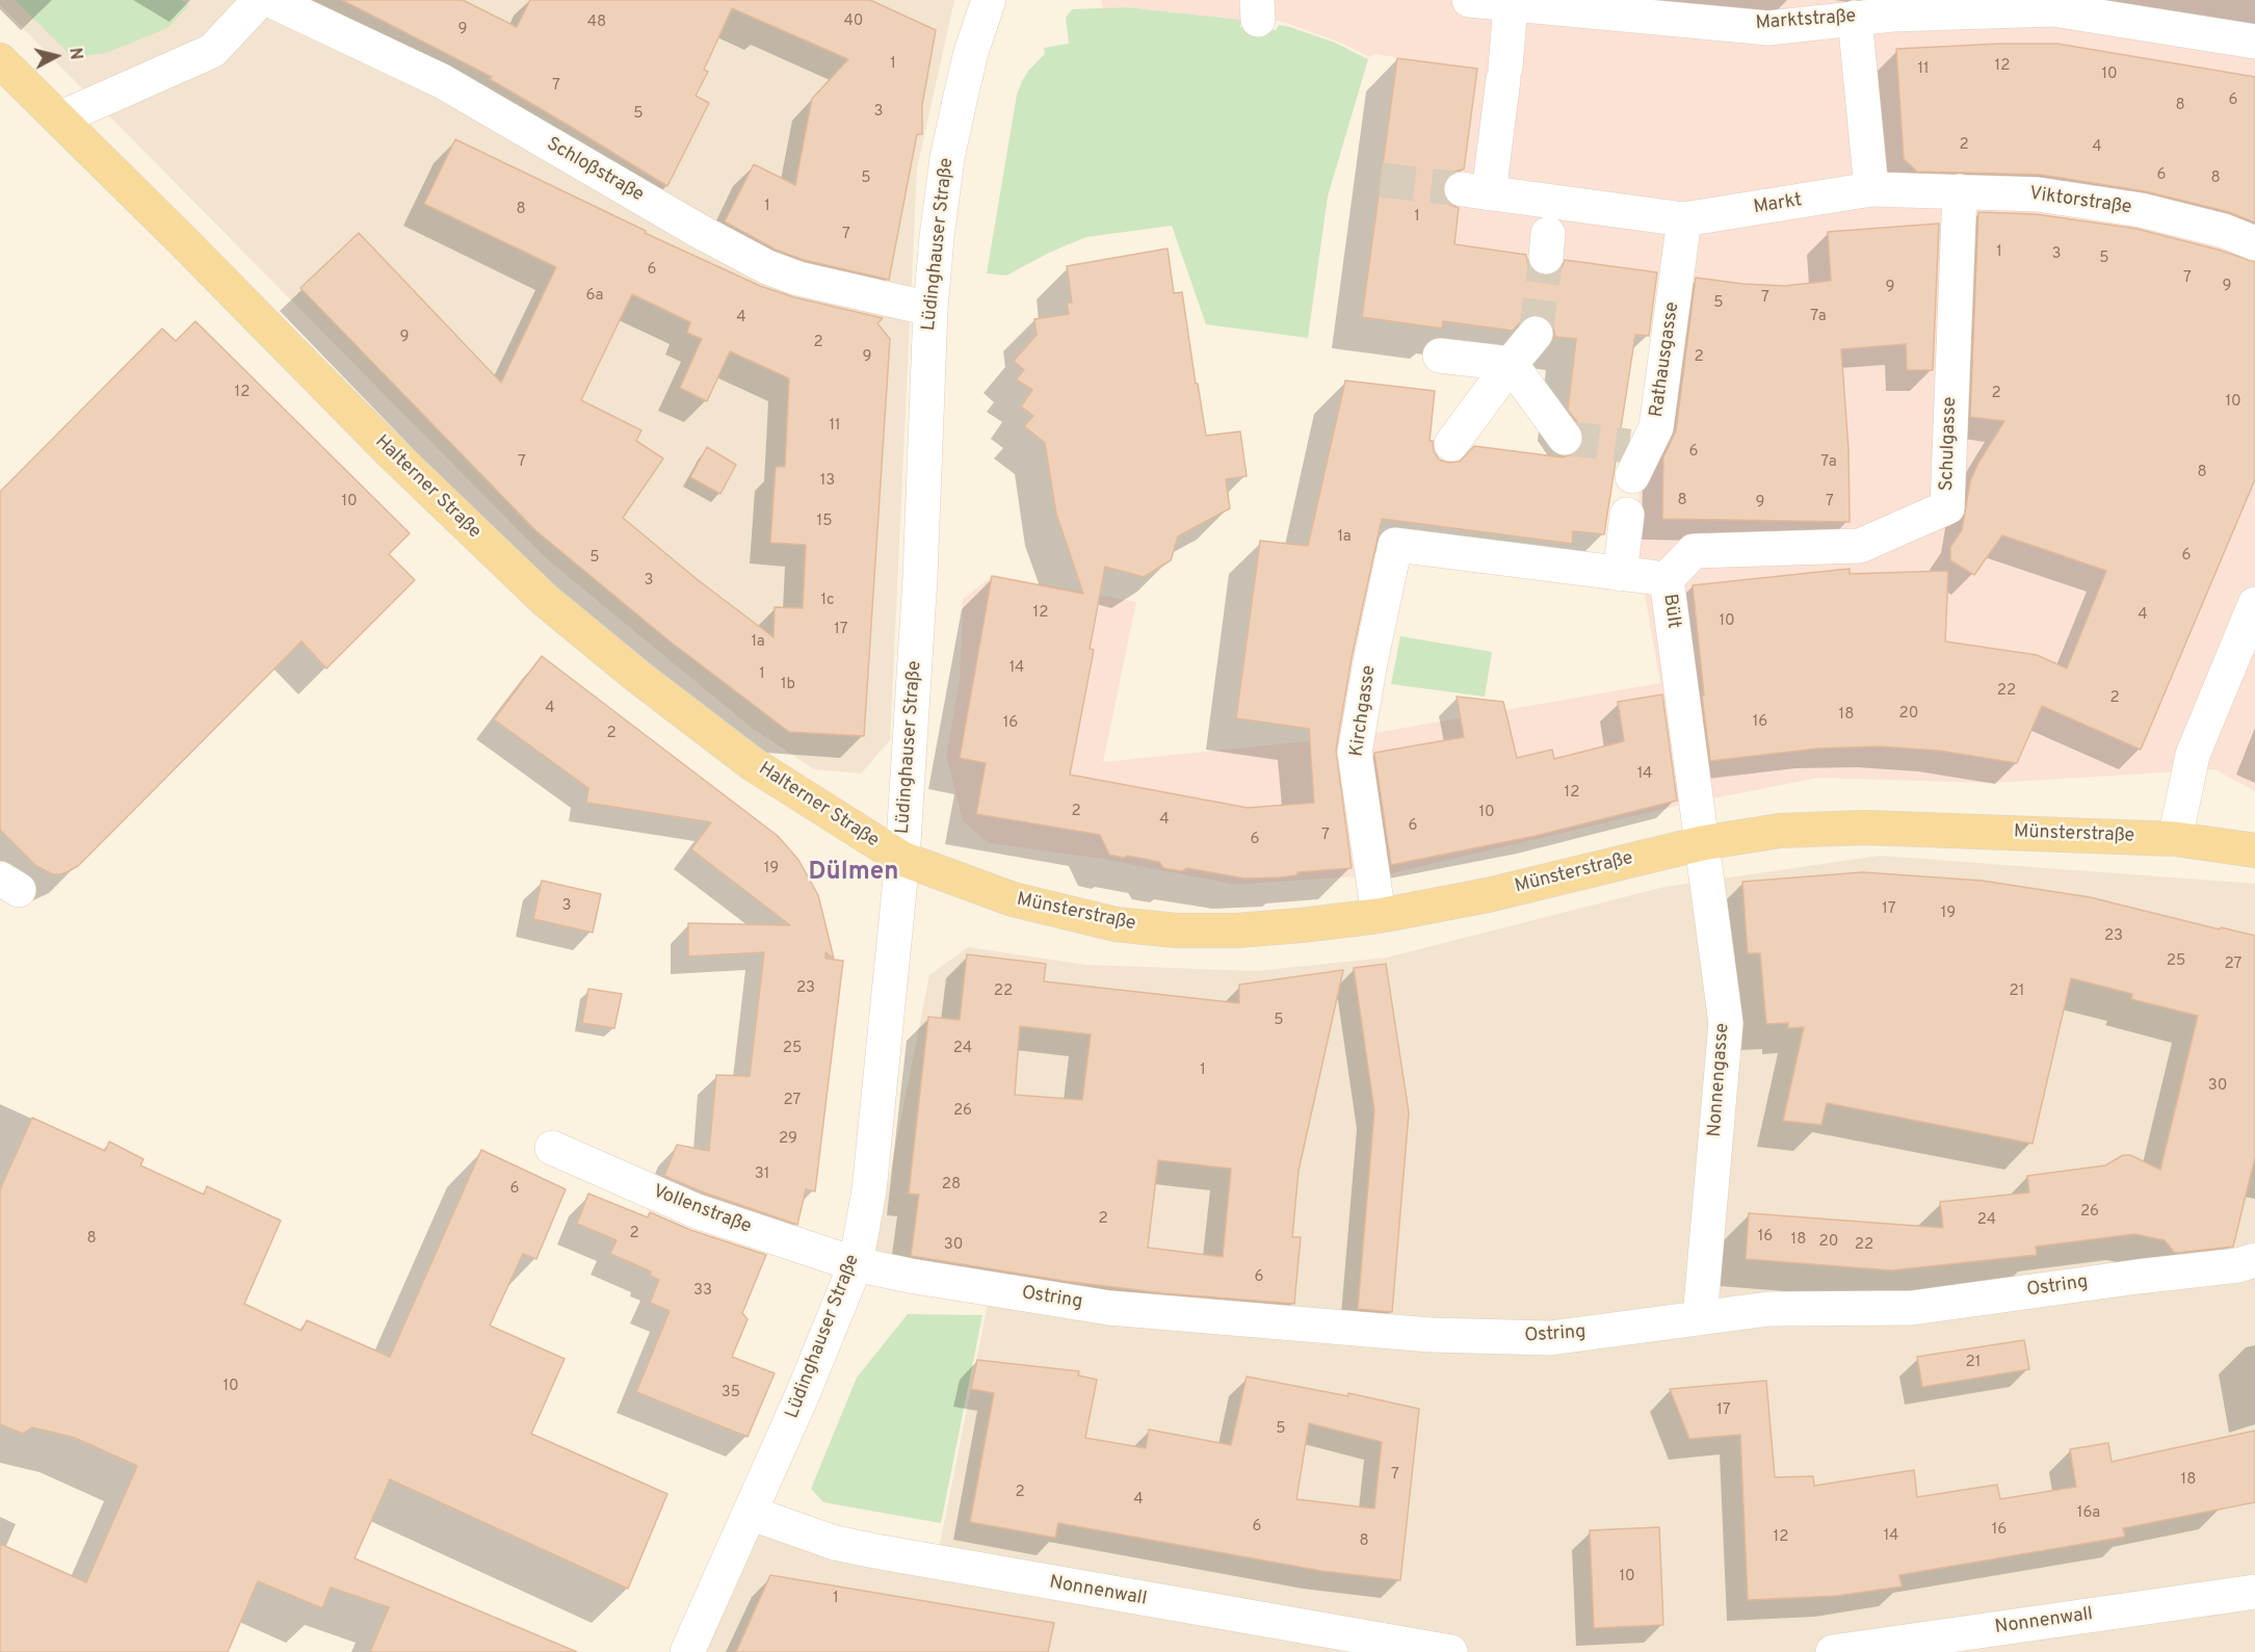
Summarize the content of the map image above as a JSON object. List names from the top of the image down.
{
  "streets": {
    "main road": ["Halterner Straße", "Münsterstraße"],
    "street": [
      "Marktstraße",
      "Schloßstraße",
      "Viktorstraße",
      "Markt",
      "Lüdinghauser Straße",
      "Rathausgasse",
      "Schulgasse",
      "Bült",
      "Kirchgasse",
      "Nonnengasse",
      "Vollenstraße",
      "Ostring",
      "Nonnenwall"
    ]
  },
  "crossings": [
    ["Marktstraße", "Markt"],
    ["Schloßstraße", "Lüdinghauser Straße"],
    ["Viktorstraße", "Markt"],
    ["Viktorstraße", "Schulgasse"],
    ["Markt", "Rathausgasse"],
    ["Lüdinghauser Straße", "Halterner Straße"],
    ["Lüdinghauser Straße", "Münsterstraße"],
    ["Lüdinghauser Straße", "Vollenstraße"],
    ["Lüdinghauser Straße", "Ostring"],
    ["Lüdinghauser Straße", "Nonnenwall"],
    ["Schulgasse", "Bült"],
    ["Halterner Straße", "Münsterstraße"],
    ["Bült", "Kirchgasse"],
    ["Bült", "Münsterstraße"],
    ["Bült", "Nonnengasse"],
    ["Kirchgasse", "Münsterstraße"],
    ["Münsterstraße", "Nonnengasse"],
    ["Nonnengasse", "Ostring"],
    ["Vollenstraße", "Ostring"]
  ],
  "districts": ["Dülmen"],
  "house_numbers": [
    "40",
    "48",
    "9",
    "1",
    "12",
    "11",
    "10",
    "7",
    "6",
    "8",
    "3",
    "5",
    "2",
    "4",
    "6",
    "5",
    "8",
    "1",
    "8",
    "1",
    "7",
    "1",
    "3",
    "5",
    "6",
    "7",
    "9",
    "9",
    "6a",
    "7",
    "5",
    "7a",
    "4",
    "9",
    "2",
    "9",
    "2",
    "12",
    "2",
    "10",
    "11",
    "6",
    "7",
    "7a",
    "8",
    "13",
    "8",
    "10",
    "7",
    "9",
    "15",
    "1a",
    "6",
    "5",
    "3",
    "1c",
    "12",
    "4",
    "10",
    "17",
    "1a",
    "14",
    "1",
    "1b",
    "22",
    "2",
    "4",
    "20",
    "18",
    "16",
    "16",
    "2",
    "14",
    "12",
    "2",
    "10",
    "4",
    "6",
    "7",
    "6",
    "19",
    "3",
    "17",
    "19",
    "23",
    "25",
    "27",
    "23",
    "22",
    "21",
    "5",
    "25",
    "24",
    "1",
    "30",
    "27",
    "26",
    "29",
    "31",
    "28",
    "6",
    "26",
    "2",
    "24",
    "2",
    "16",
    "8",
    "18",
    "20",
    "30",
    "22",
    "6",
    "33",
    "21",
    "10",
    "35",
    "17",
    "5",
    "7",
    "18",
    "2",
    "4",
    "16a",
    "6",
    "16",
    "14",
    "12",
    "8",
    "10",
    "1"
  ],
  "north": "right"
}
